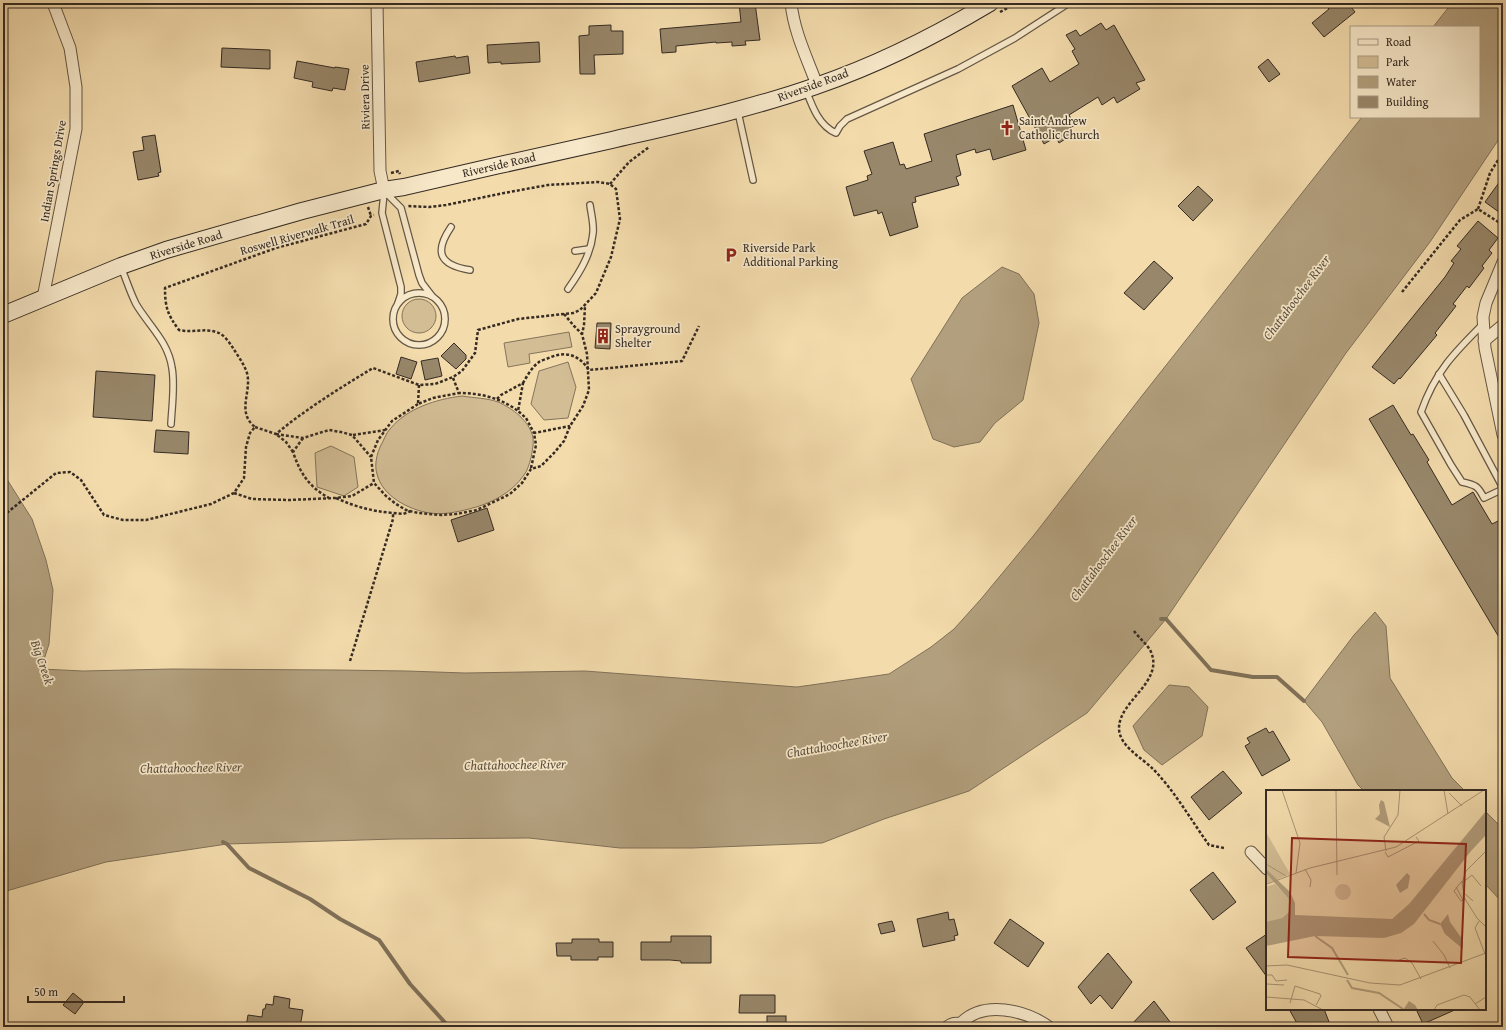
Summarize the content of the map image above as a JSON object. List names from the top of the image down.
{
  "streets": {
    "street": ["Riverside Road", "Riviera Drive", "Indian Springs Drive"],
    "path": ["Roswell Riverwalk Trail"]
  },
  "crossings": [
    ["Riverside Road", "Riviera Drive"],
    ["Riverside Road", "Indian Springs Drive"]
  ],
  "water": ["Chattahoochee River", "Big Creek"],
  "places": {
    "church": ["Saint Andrew Catholic Church"],
    "parking": ["Riverside Park Additional Parking"],
    "building": ["Sprayground Shelter"]
  },
  "legend": [
    "Road",
    "Park",
    "Water",
    "Building"
  ],
  "scale_bar": "50 m"
}
